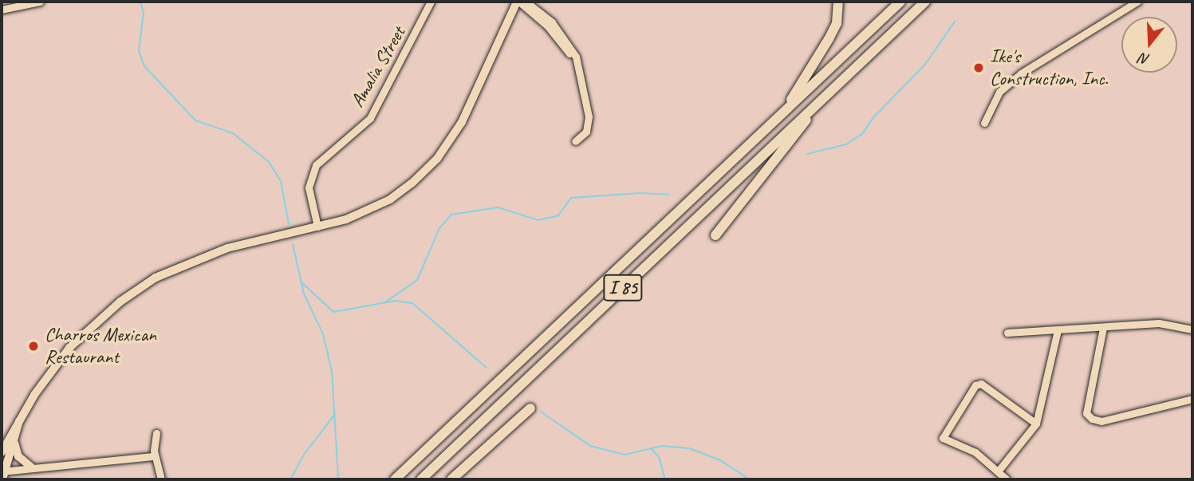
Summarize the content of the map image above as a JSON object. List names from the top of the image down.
{
  "streets": {
    "highway": ["I 85"],
    "street": ["Amalia Street"]
  },
  "places": ["Ike's Construction, Inc.", "Charros Mexican Restaurant"],
  "north": "bottom"
}
